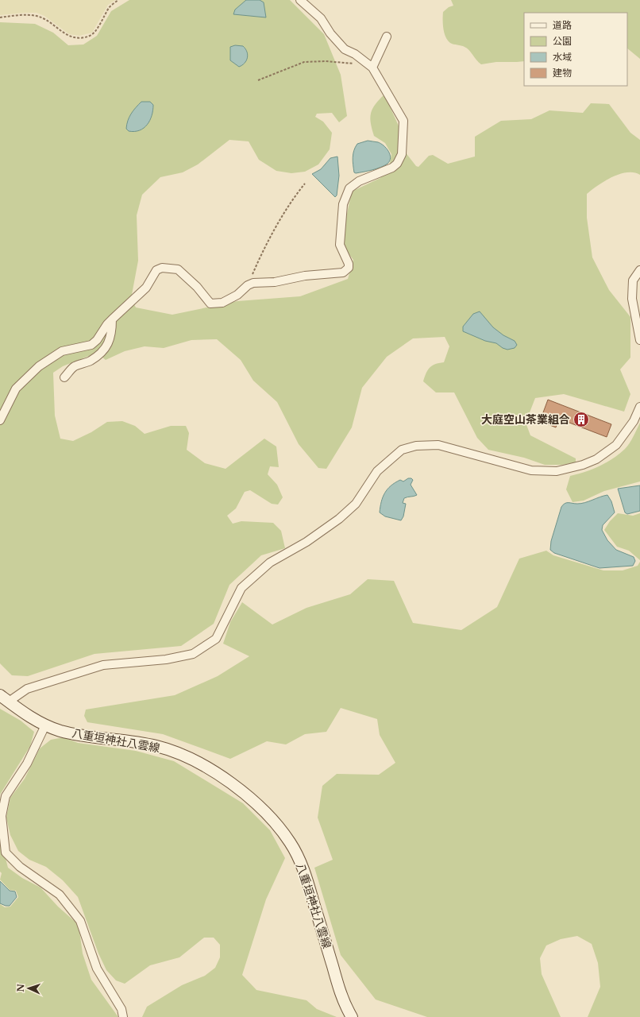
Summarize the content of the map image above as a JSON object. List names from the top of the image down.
{
  "streets": {
    "main road": ["八重垣神社八雲線"]
  },
  "places": {
    "building": ["大庭空山茶業組合"]
  },
  "legend": [
    "道路",
    "公園",
    "水域",
    "建物"
  ],
  "north": "left"
}
